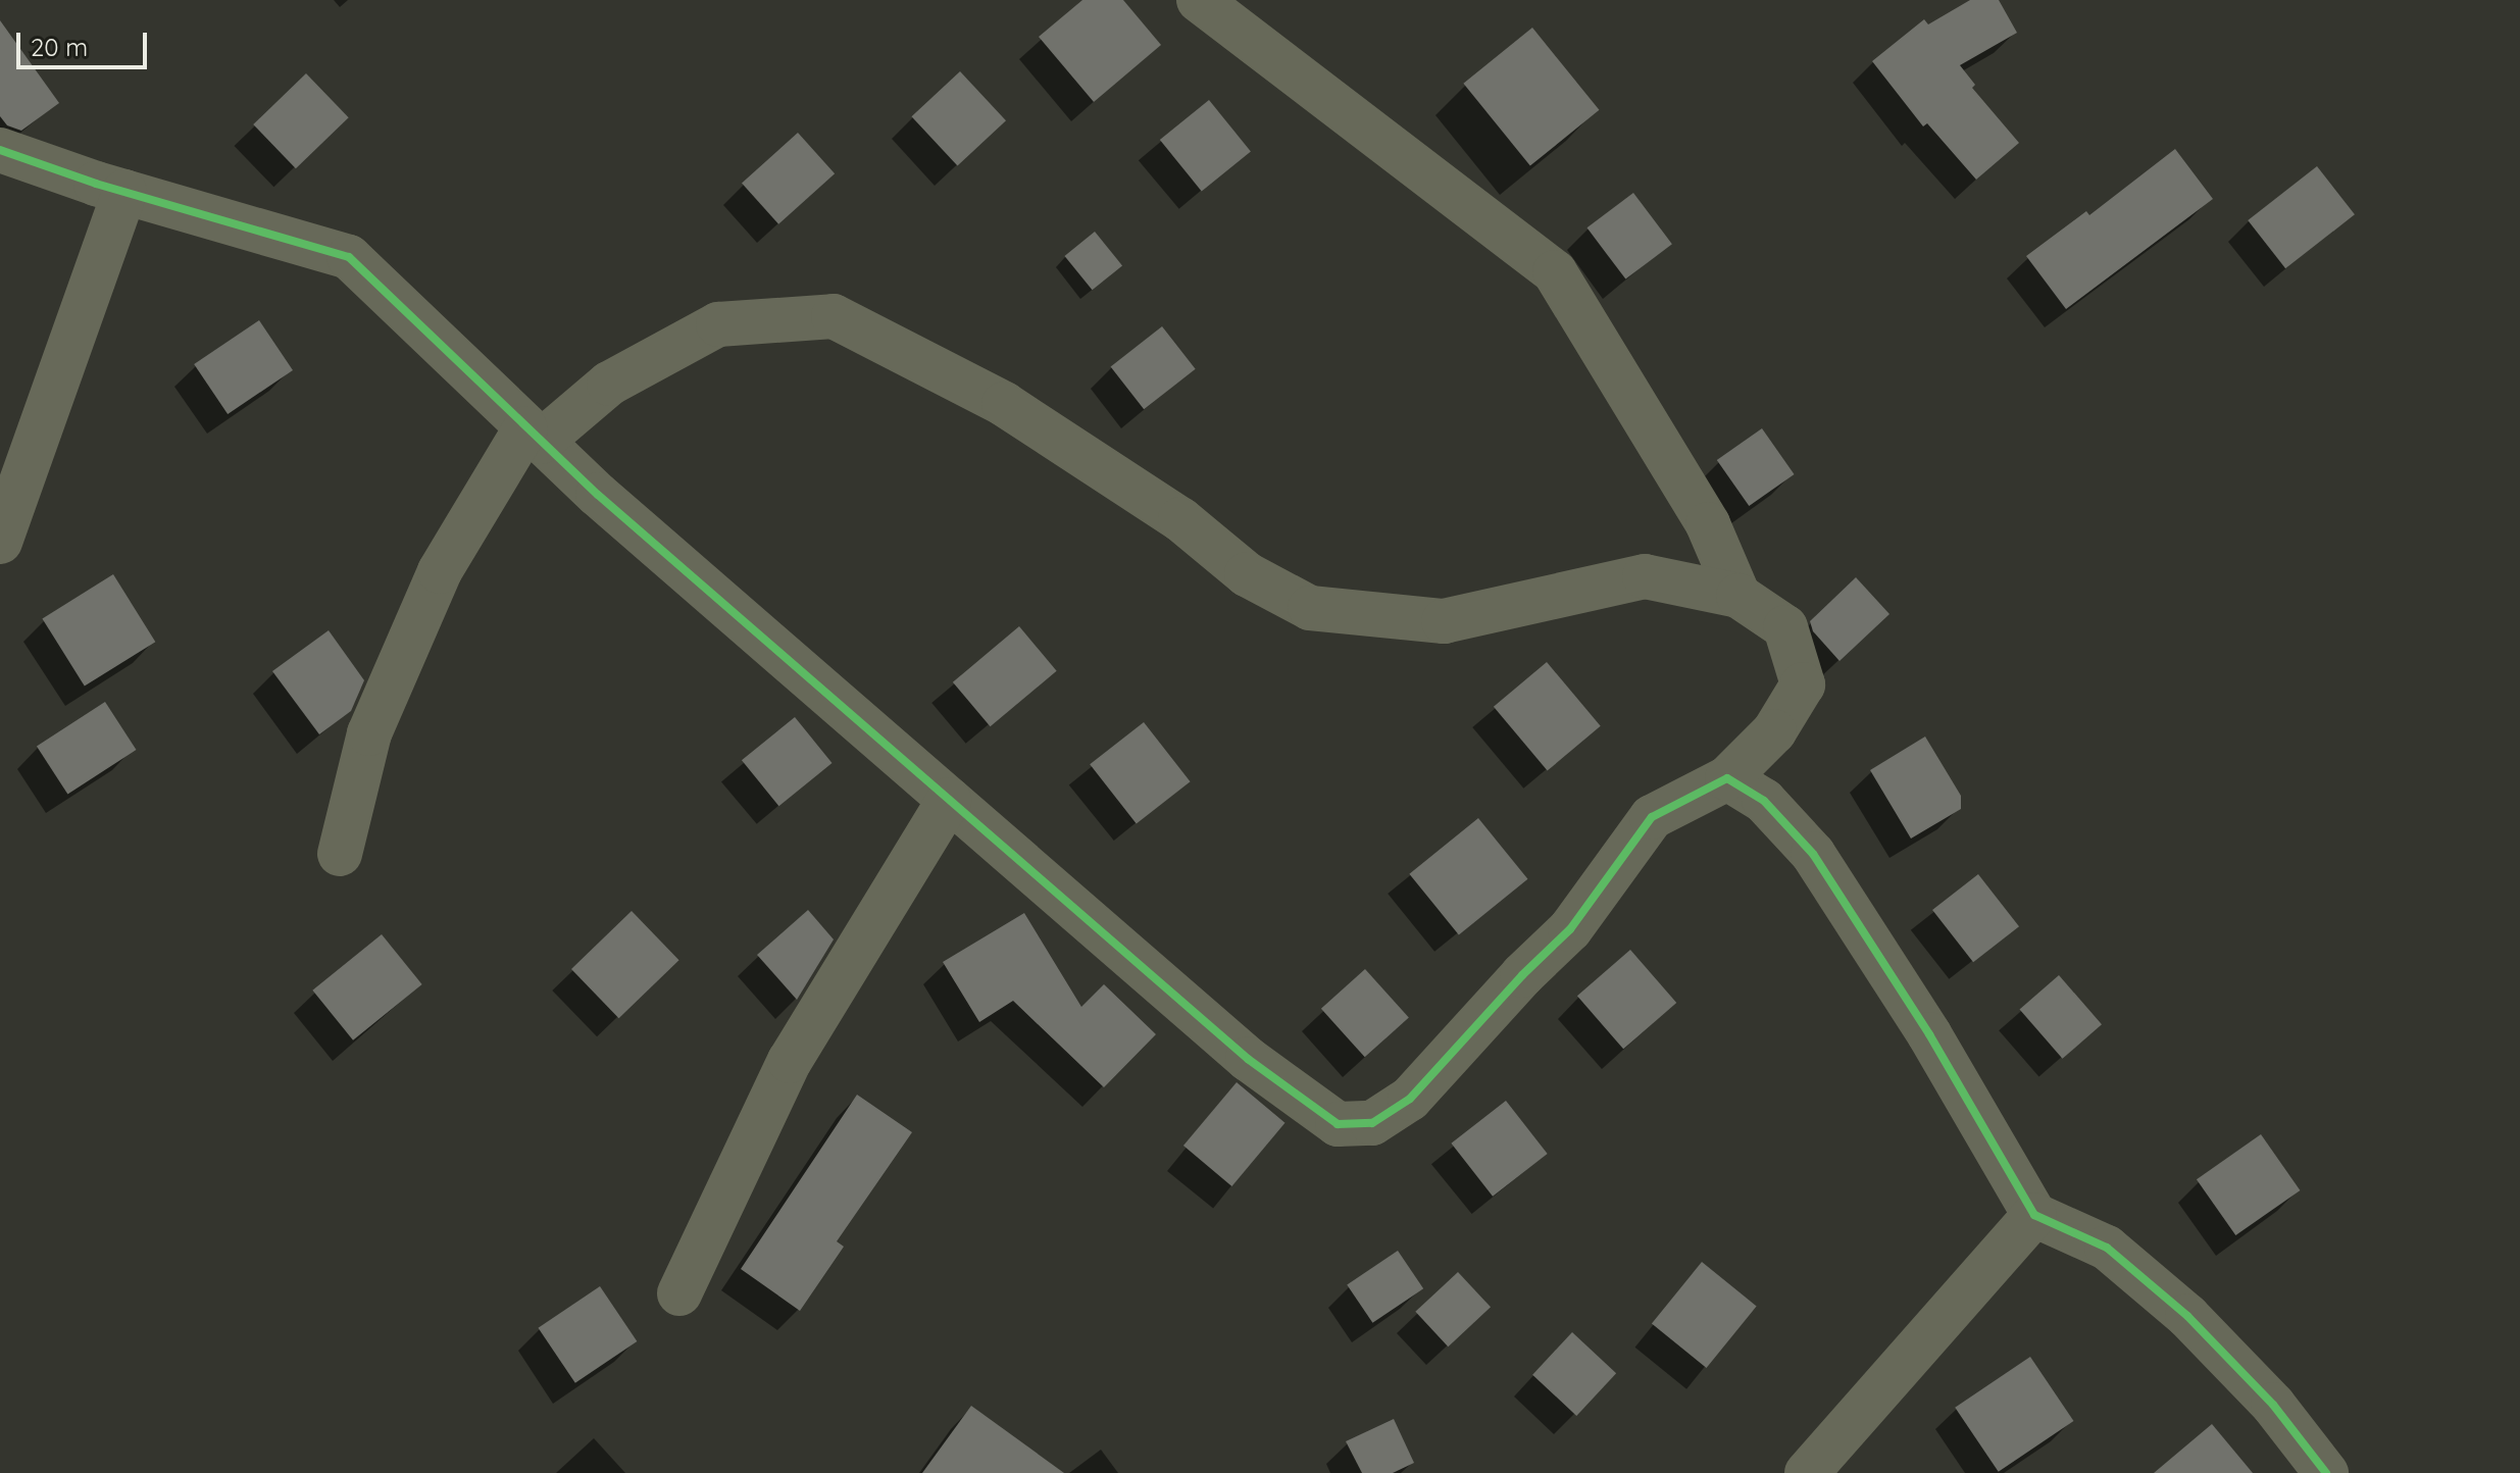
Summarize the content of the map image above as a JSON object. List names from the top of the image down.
{
  "scale_bar": "20 m"
}
